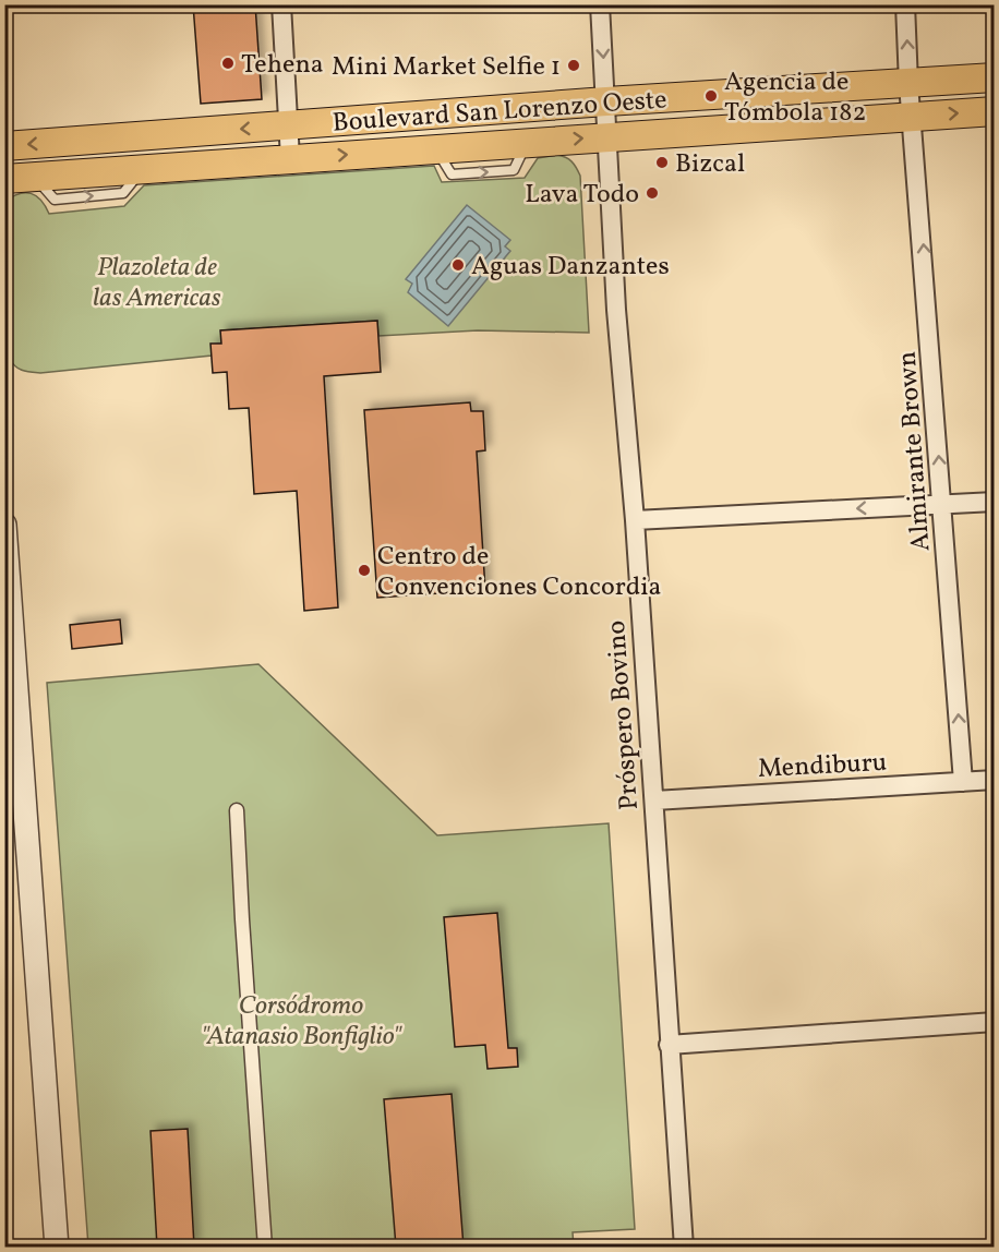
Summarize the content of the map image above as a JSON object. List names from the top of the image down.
{
  "streets": {
    "main road": ["Boulevard San Lorenzo Oeste"],
    "street": ["Almirante Brown", "Próspero Bovino", "Mendiburu"]
  },
  "crossings": [
    ["Boulevard San Lorenzo Oeste", "Almirante Brown"],
    ["Boulevard San Lorenzo Oeste", "Próspero Bovino"],
    ["Almirante Brown", "Mendiburu"],
    ["Próspero Bovino", "Mendiburu"]
  ],
  "one_way": ["Almirante Brown"],
  "parks": ["Plazoleta de las Americas", "Corsódromo \"Atanasio Bonfiglio\""],
  "places": [
    "Tehena",
    "Mini Market Selfie 1",
    "Agencia de Tómbola 182",
    "Bizcal",
    "Lava Todo",
    "Aguas Danzantes",
    "Centro de Convenciones Concordia"
  ]
}
